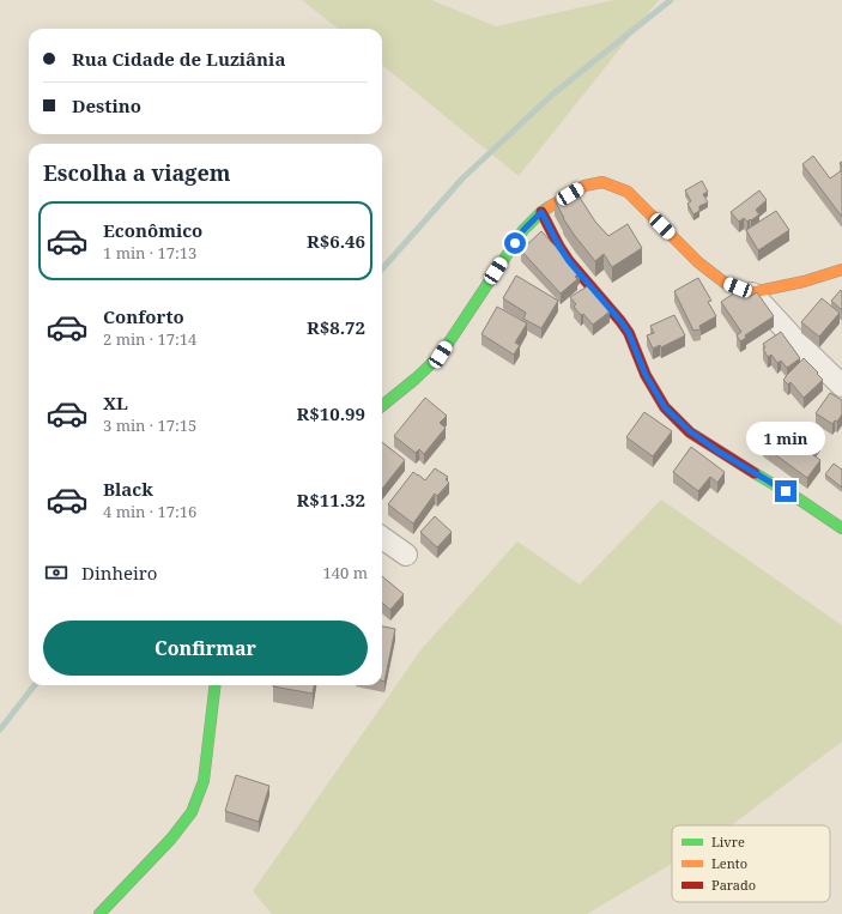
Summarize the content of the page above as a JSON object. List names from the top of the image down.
{
  "legend": ["Livre", "Lento", "Parado"],
  "page": {
    "banner": ["Rua Cidade de Luziânia", "Destino"],
    "heading": "Escolha a viagem",
    "list": [
      {
        "name": "Econômico",
        "note": "1 min · 17:13",
        "value": "R$6.46"
      },
      {
        "name": "Conforto",
        "note": "2 min · 17:14",
        "value": "R$8.72"
      },
      {
        "name": "XL",
        "note": "3 min · 17:15",
        "value": "R$10.99"
      },
      {
        "name": "Black",
        "note": "4 min · 17:16",
        "value": "R$11.32"
      }
    ],
    "bubble": "1 min",
    "pay": ["Dinheiro", "140 m"],
    "buttons": "Confirmar"
  }
}
